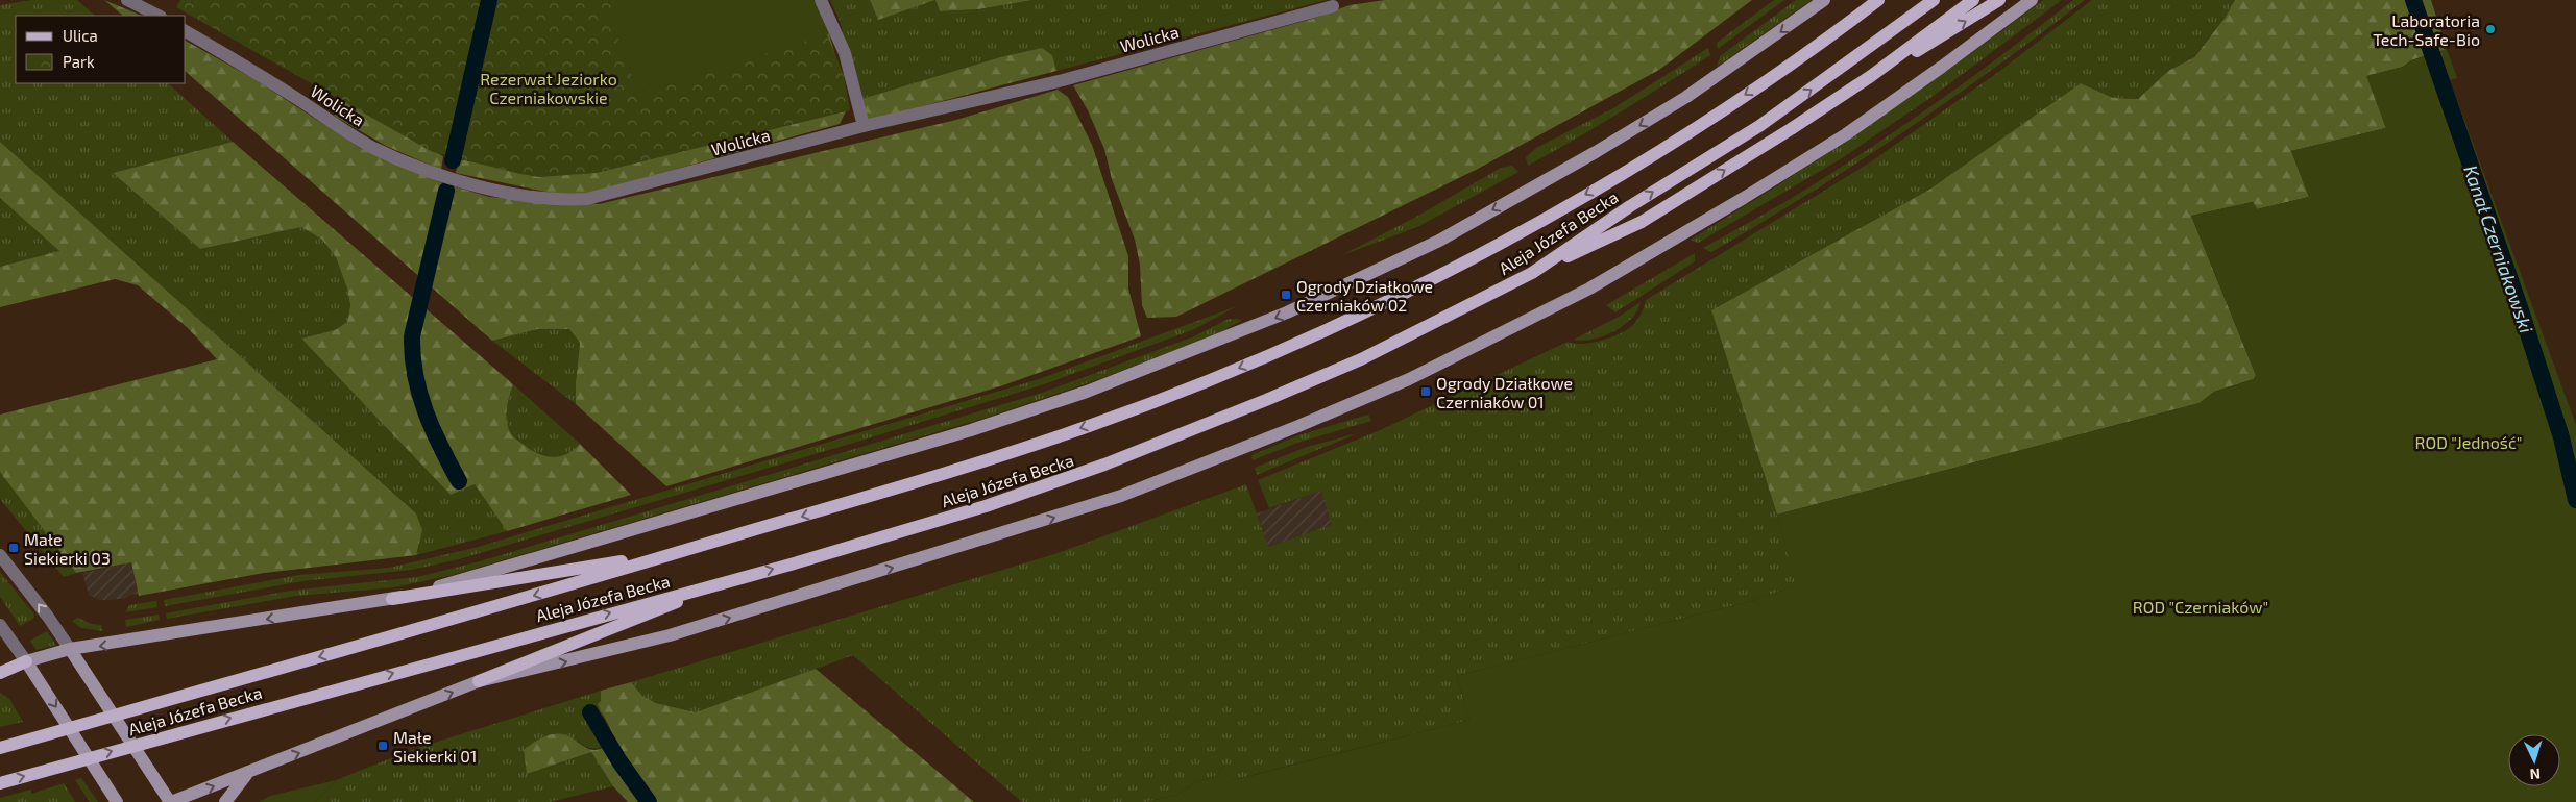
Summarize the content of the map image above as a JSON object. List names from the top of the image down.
{
  "streets": {
    "main road": ["Aleja Józefa Becka"],
    "street": ["Wolicka"]
  },
  "water": ["Kanał Czerniakowski"],
  "parks": ["Rezerwat Jeziorko Czerniakowskie", "ROD \"Jedność\"", "ROD \"Czerniaków\""],
  "places": {
    "other": ["Laboratoria Tech-Safe-Bio"],
    "transit": [
      "Ogrody Działkowe Czerniaków 02",
      "Ogrody Działkowe Czerniaków 01",
      "Małe Siekierki 03",
      "Małe Siekierki 01"
    ]
  },
  "legend": ["Ulica", "Park"],
  "north": "bottom"
}
